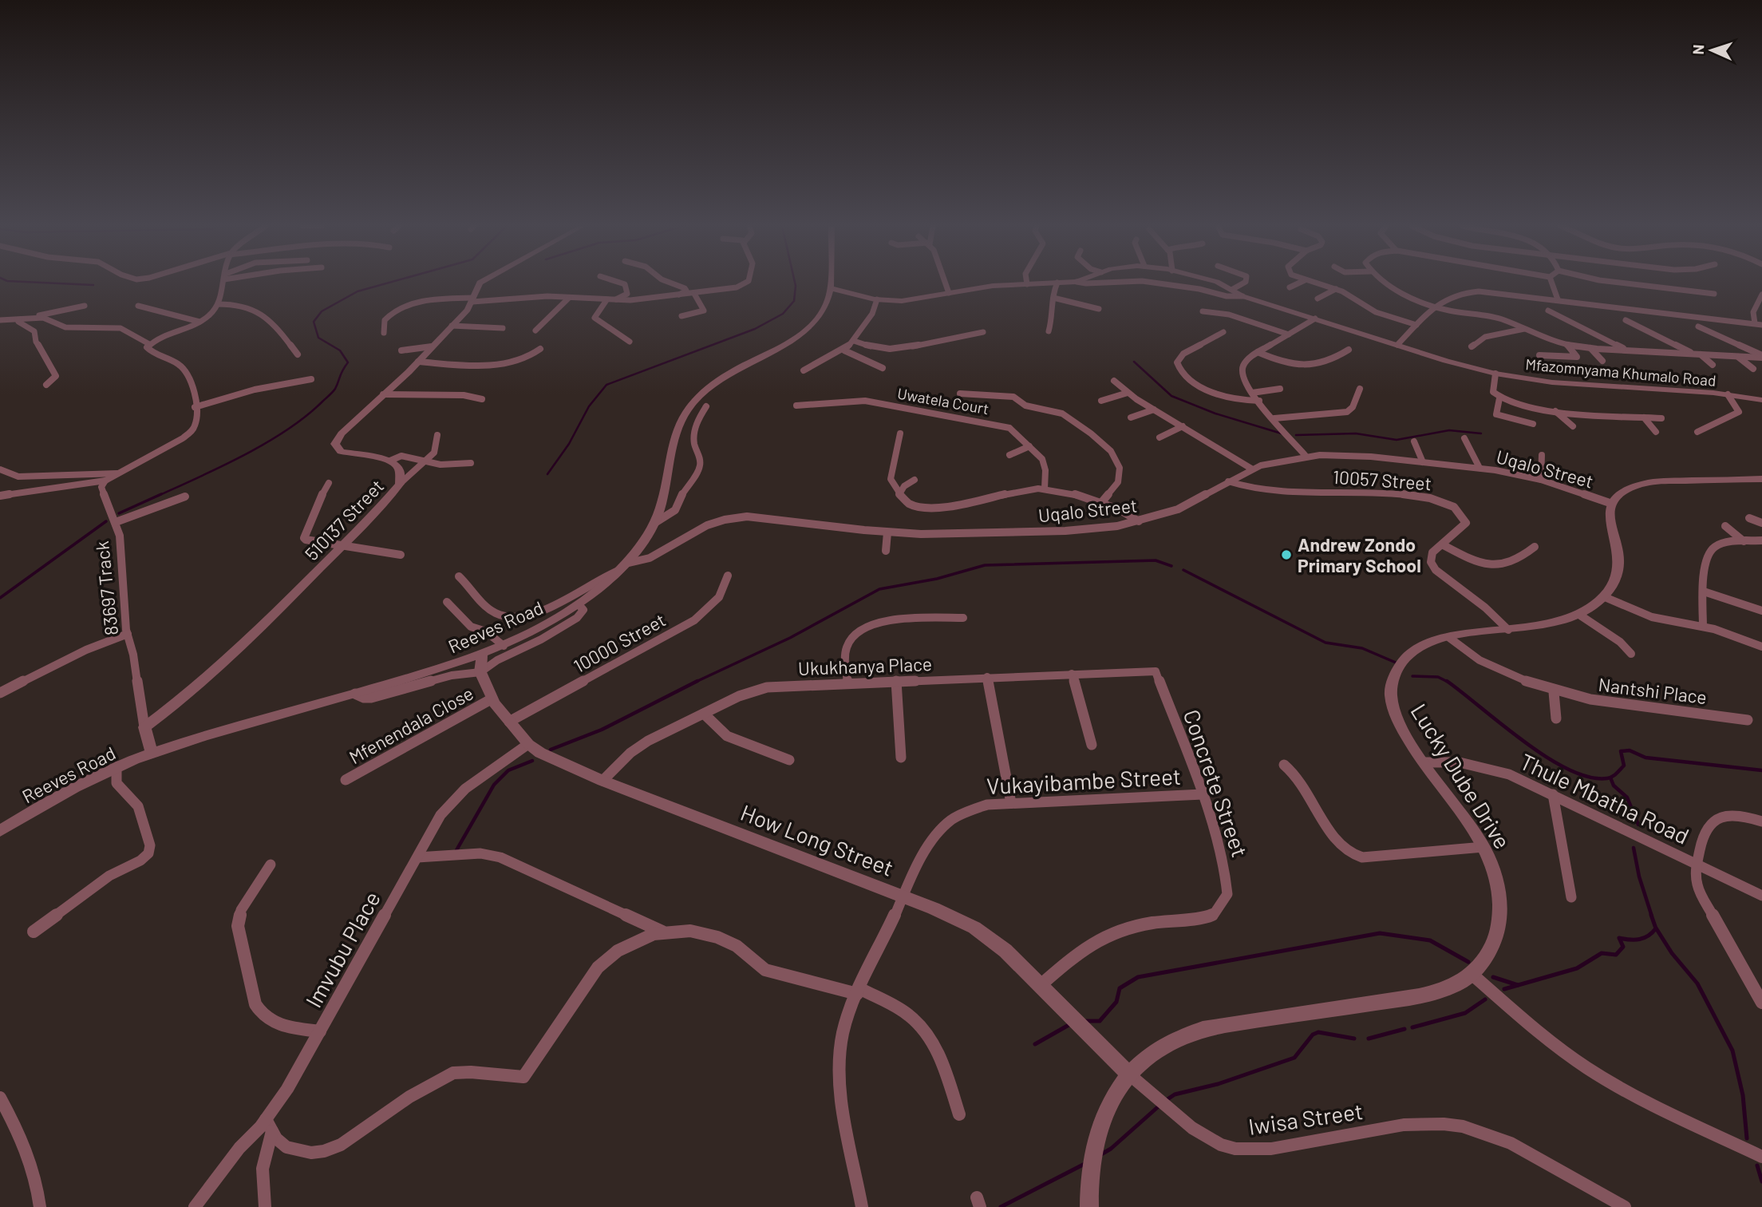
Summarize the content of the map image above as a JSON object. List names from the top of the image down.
{
  "streets": {
    "street": [
      "Mfazomnyama Khumalo Road",
      "Uwatela Court",
      "Uqalo Street",
      "10057 Street",
      "510137 Street",
      "83697 Track",
      "Reeves Road",
      "10000 Street",
      "Ukukhanya Place",
      "Nantshi Place",
      "Mfenendala Close",
      "Lucky Dube Drive",
      "Vukayibambe Street",
      "Concrete Street",
      "Thule Mbatha Road",
      "How Long Street",
      "Imvubu Place",
      "Iwisa Street"
    ]
  },
  "crossings": [
    ["Mfazomnyama Khumalo Road", "Reeves Road"],
    ["Uqalo Street", "10057 Street"],
    ["Uqalo Street", "Reeves Road"],
    ["Uqalo Street", "Lucky Dube Drive"],
    ["510137 Street", "83697 Track"],
    ["83697 Track", "Reeves Road"],
    ["Reeves Road", "How Long Street"],
    ["10000 Street", "How Long Street"],
    ["Ukukhanya Place", "Concrete Street"],
    ["Ukukhanya Place", "How Long Street"],
    ["Nantshi Place", "Lucky Dube Drive"],
    ["Mfenendala Close", "How Long Street"],
    ["Lucky Dube Drive", "Thule Mbatha Road"],
    ["Lucky Dube Drive", "How Long Street"],
    ["Lucky Dube Drive", "Iwisa Street"],
    ["Vukayibambe Street", "Concrete Street"],
    ["Vukayibambe Street", "How Long Street"],
    ["Concrete Street", "How Long Street"],
    ["How Long Street", "Imvubu Place"],
    ["How Long Street", "Iwisa Street"]
  ],
  "places": ["Andrew Zondo Primary School"],
  "north": "left"
}
